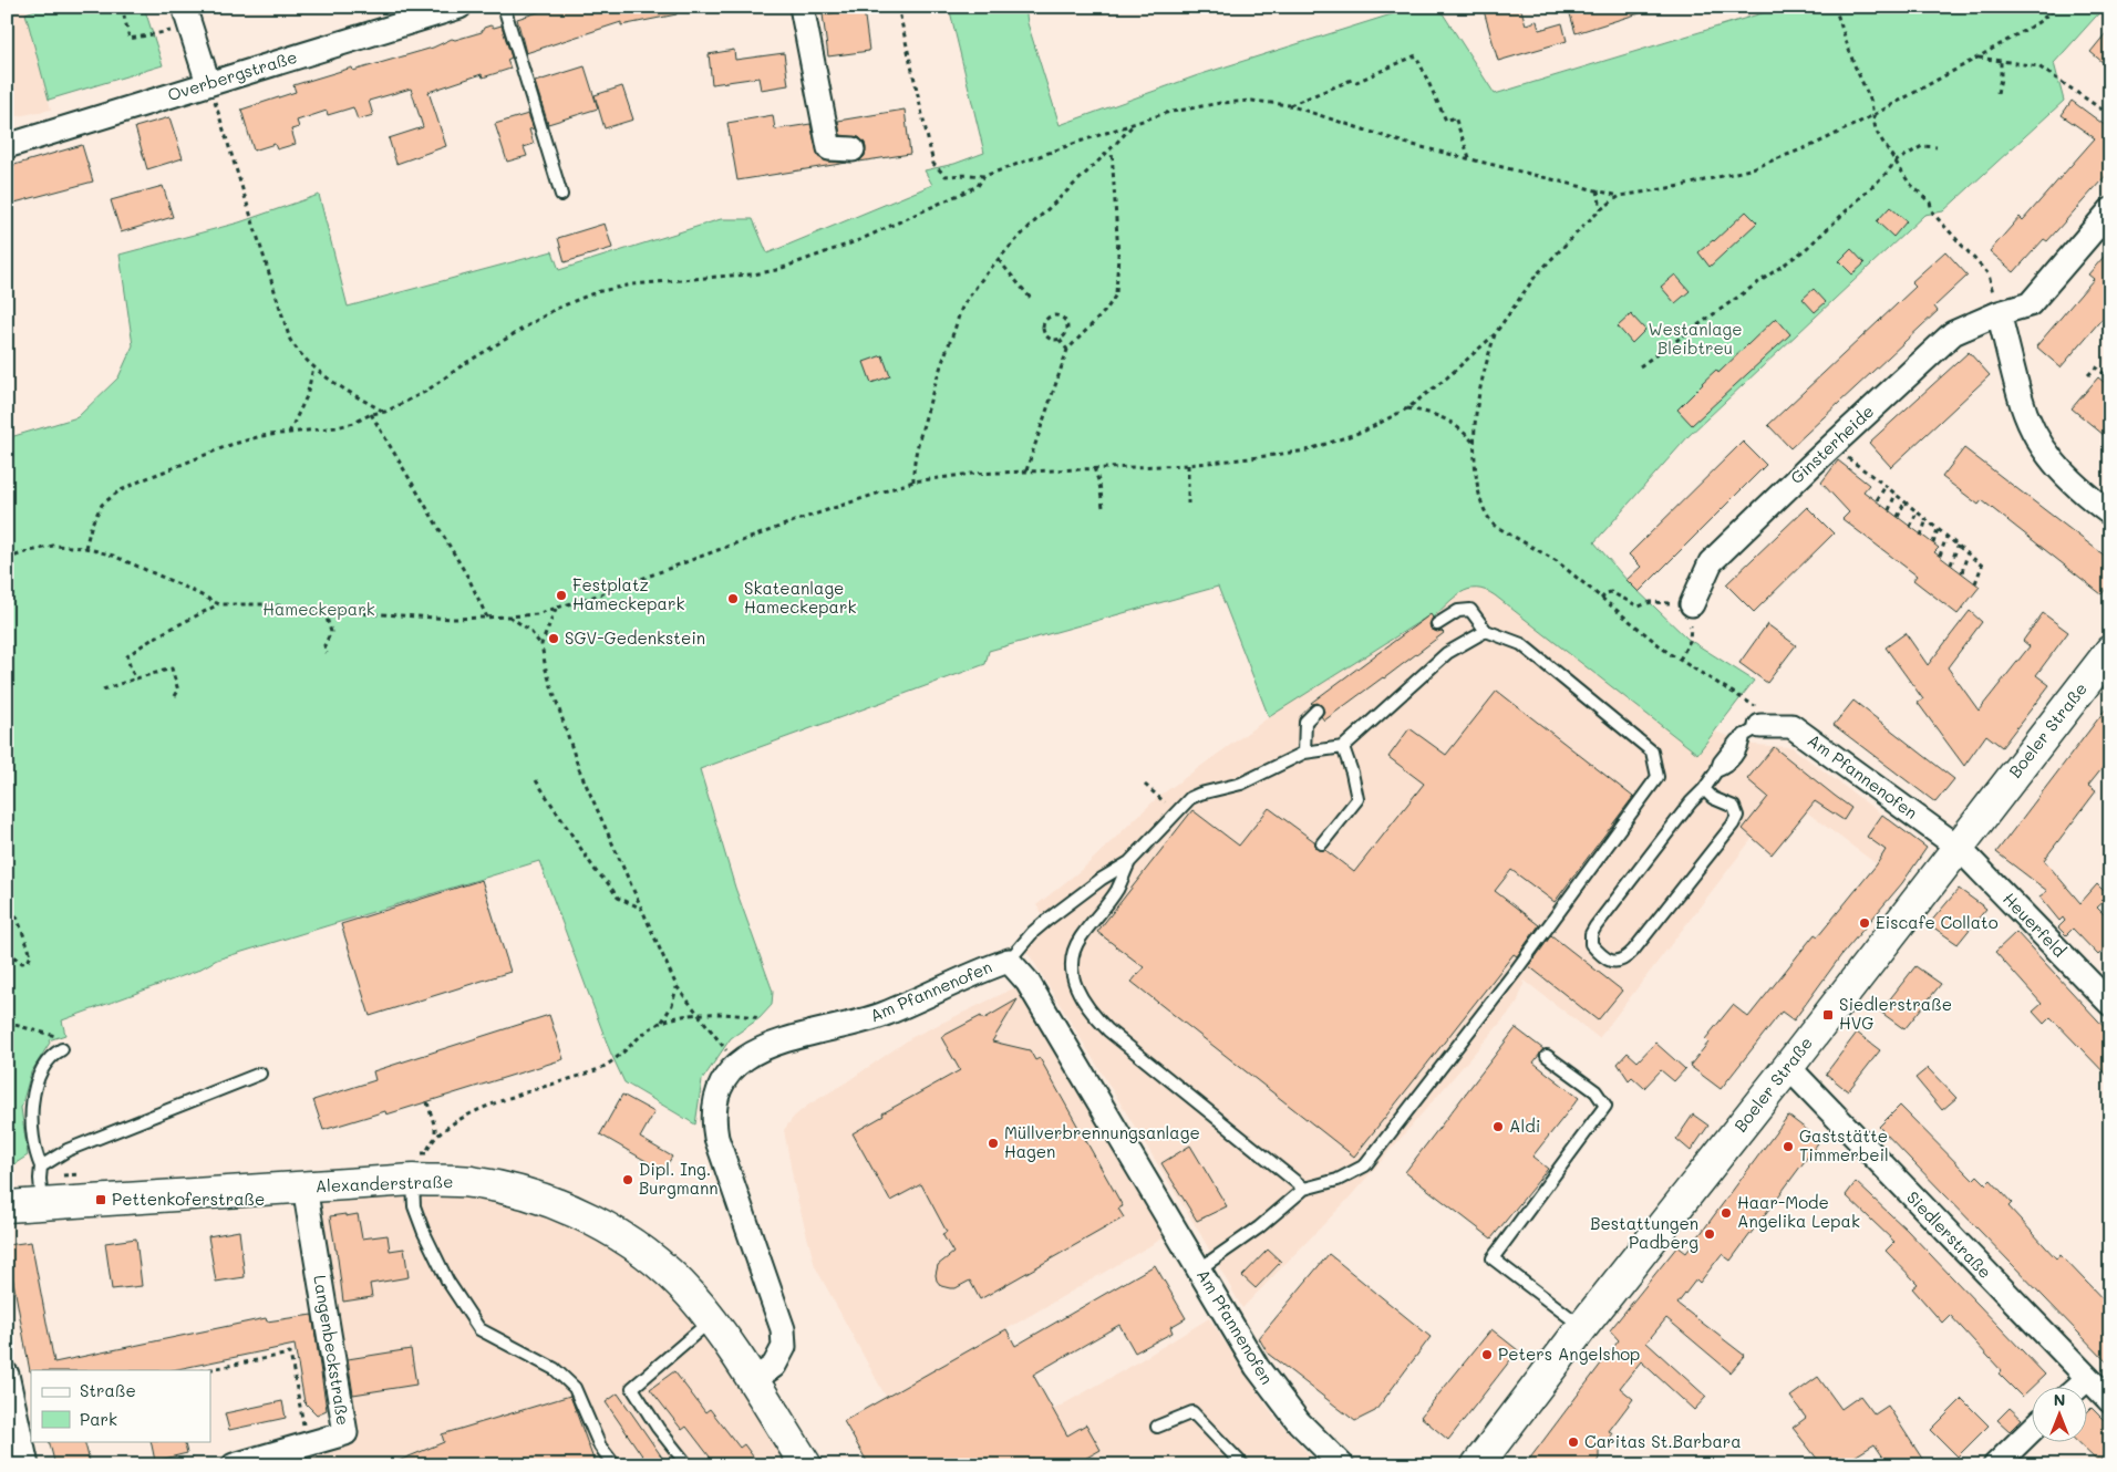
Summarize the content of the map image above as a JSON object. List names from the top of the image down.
{
  "streets": {
    "street": [
      "Overbergstraße",
      "Ginsterheide",
      "Boeler Straße",
      "Am Pfannenofen",
      "Heuerfeld",
      "Alexanderstraße",
      "Siedlerstraße",
      "Langenbeckstraße"
    ]
  },
  "crossings": [
    ["Boeler Straße", "Am Pfannenofen"],
    ["Boeler Straße", "Heuerfeld"],
    ["Boeler Straße", "Siedlerstraße"],
    ["Am Pfannenofen", "Heuerfeld"],
    ["Am Pfannenofen", "Alexanderstraße"],
    ["Alexanderstraße", "Langenbeckstraße"]
  ],
  "parks": ["Westanlage Bleibtreu", "Hameckepark"],
  "places": {
    "other": [
      "Festplatz Hameckepark",
      "Skateanlage Hameckepark",
      "SGV-Gedenkstein",
      "Eiscafe Collato",
      "Aldi",
      "Müllverbrennungsanlage Hagen",
      "Gaststätte Timmerbeil",
      "Dipl. Ing. Burgmann",
      "Haar-Mode Angelika Lepak",
      "Bestattungen Padberg",
      "Peters Angelshop",
      "Caritas St.Barbara"
    ],
    "transit": ["Siedlerstraße HVG", "Pettenkoferstraße"]
  },
  "legend": ["Straße", "Park"],
  "north": "top"
}
